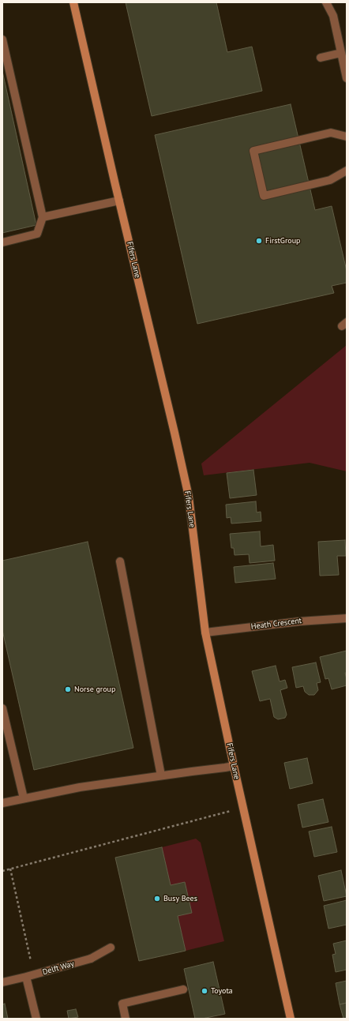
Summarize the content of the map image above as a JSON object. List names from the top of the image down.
{
  "streets": {
    "street": ["Fifers Lane", "Heath Crescent", "Delft Way"]
  },
  "crossings": [
    ["Fifers Lane", "Heath Crescent"]
  ],
  "places": [
    "FirstGroup",
    "Norse group",
    "Busy Bees",
    "Toyota"
  ]
}
